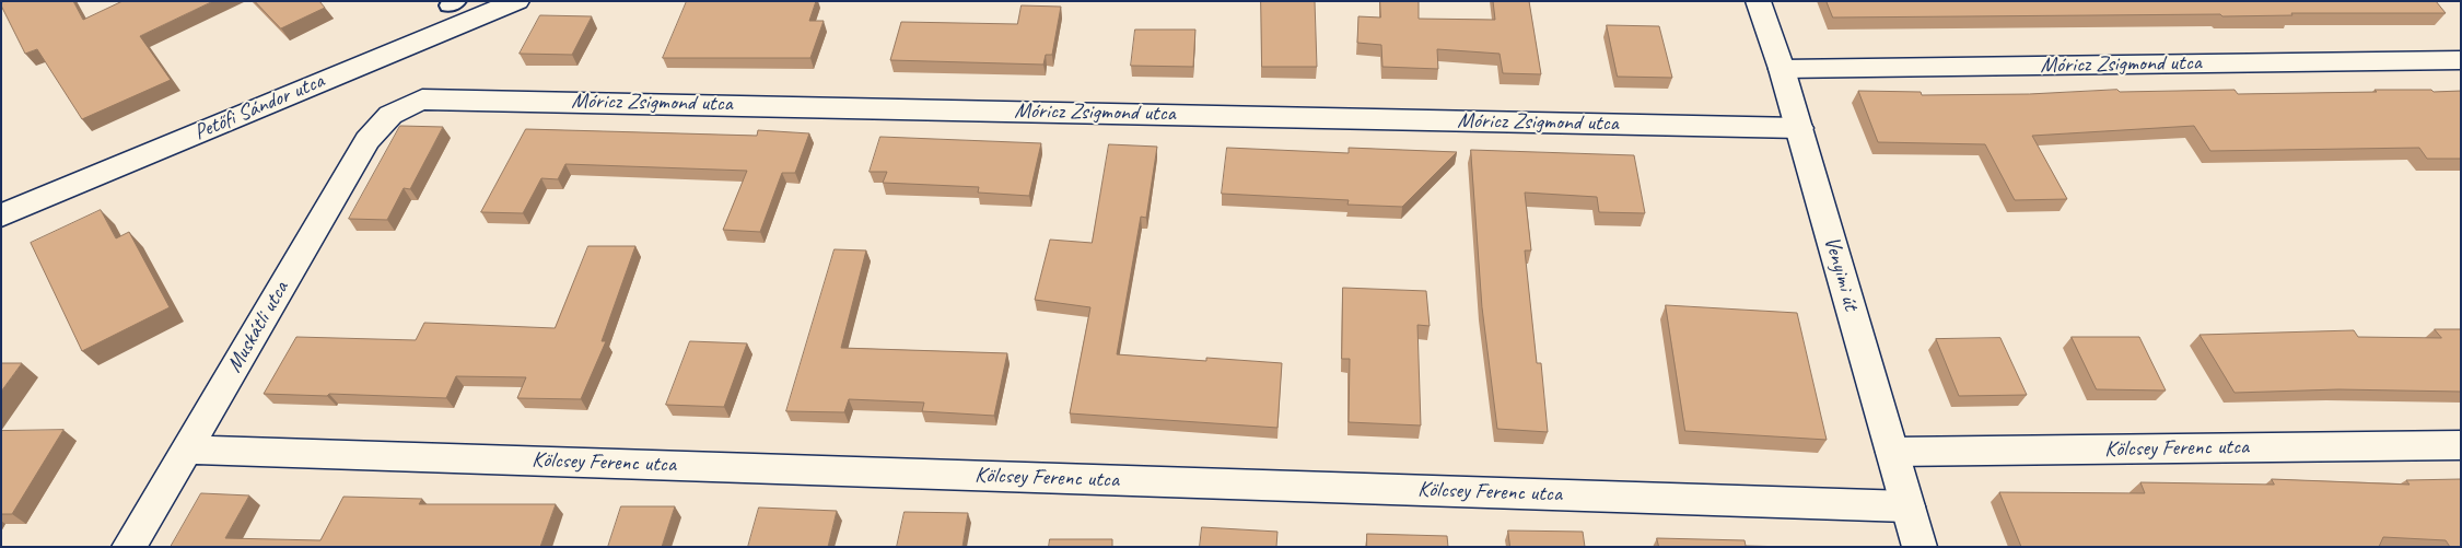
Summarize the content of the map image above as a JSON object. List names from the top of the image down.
{
  "streets": {
    "street": [
      "Móricz Zsigmond utca",
      "Petőfi Sándor utca",
      "Venyimi út",
      "Muskátli utca",
      "Kölcsey Ferenc utca"
    ]
  },
  "crossings": [
    ["Móricz Zsigmond utca", "Venyimi út"],
    ["Móricz Zsigmond utca", "Muskátli utca"],
    ["Venyimi út", "Kölcsey Ferenc utca"],
    ["Muskátli utca", "Kölcsey Ferenc utca"]
  ]
}
